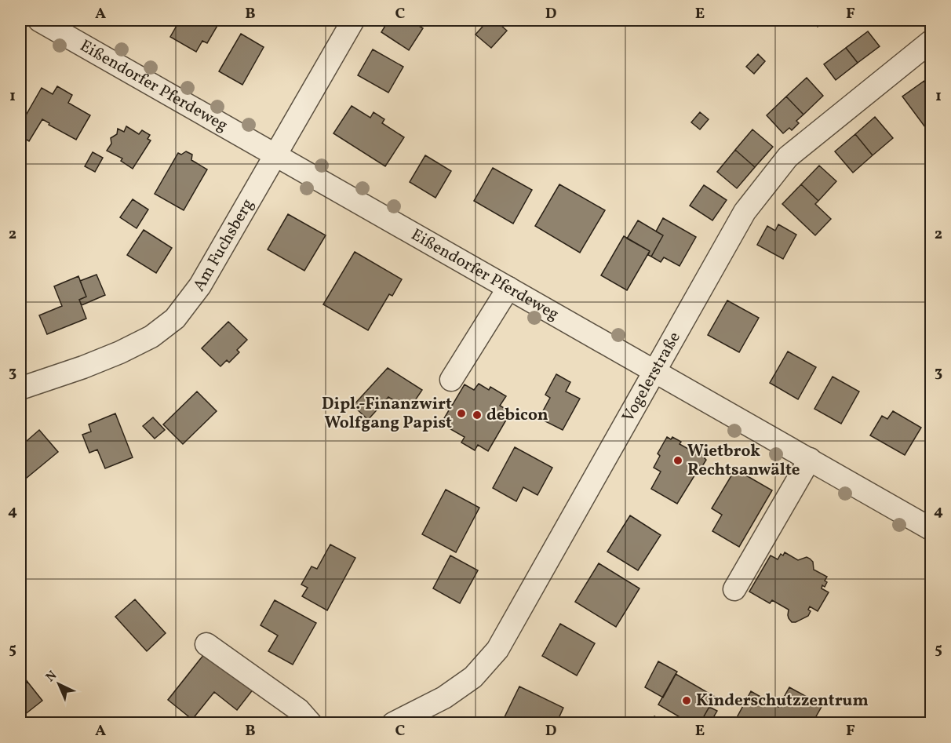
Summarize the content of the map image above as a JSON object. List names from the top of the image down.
{
  "streets": {
    "street": ["Eißendorfer Pferdeweg", "Am Fuchsberg", "Vogelerstraße"]
  },
  "crossings": [
    ["Eißendorfer Pferdeweg", "Am Fuchsberg"],
    ["Eißendorfer Pferdeweg", "Vogelerstraße"]
  ],
  "places": [
    "Dipl.-Finanzwirt Wolfgang Papist",
    "debicon",
    "Wietbrok Rechtsanwälte",
    "Kinderschutzzentrum"
  ],
  "north": "top left",
  "grid": {
    "columns": [
      "A",
      "B",
      "C",
      "D",
      "E",
      "F"
    ],
    "rows": [
      "1",
      "2",
      "3",
      "4",
      "5"
    ]
  }
}
